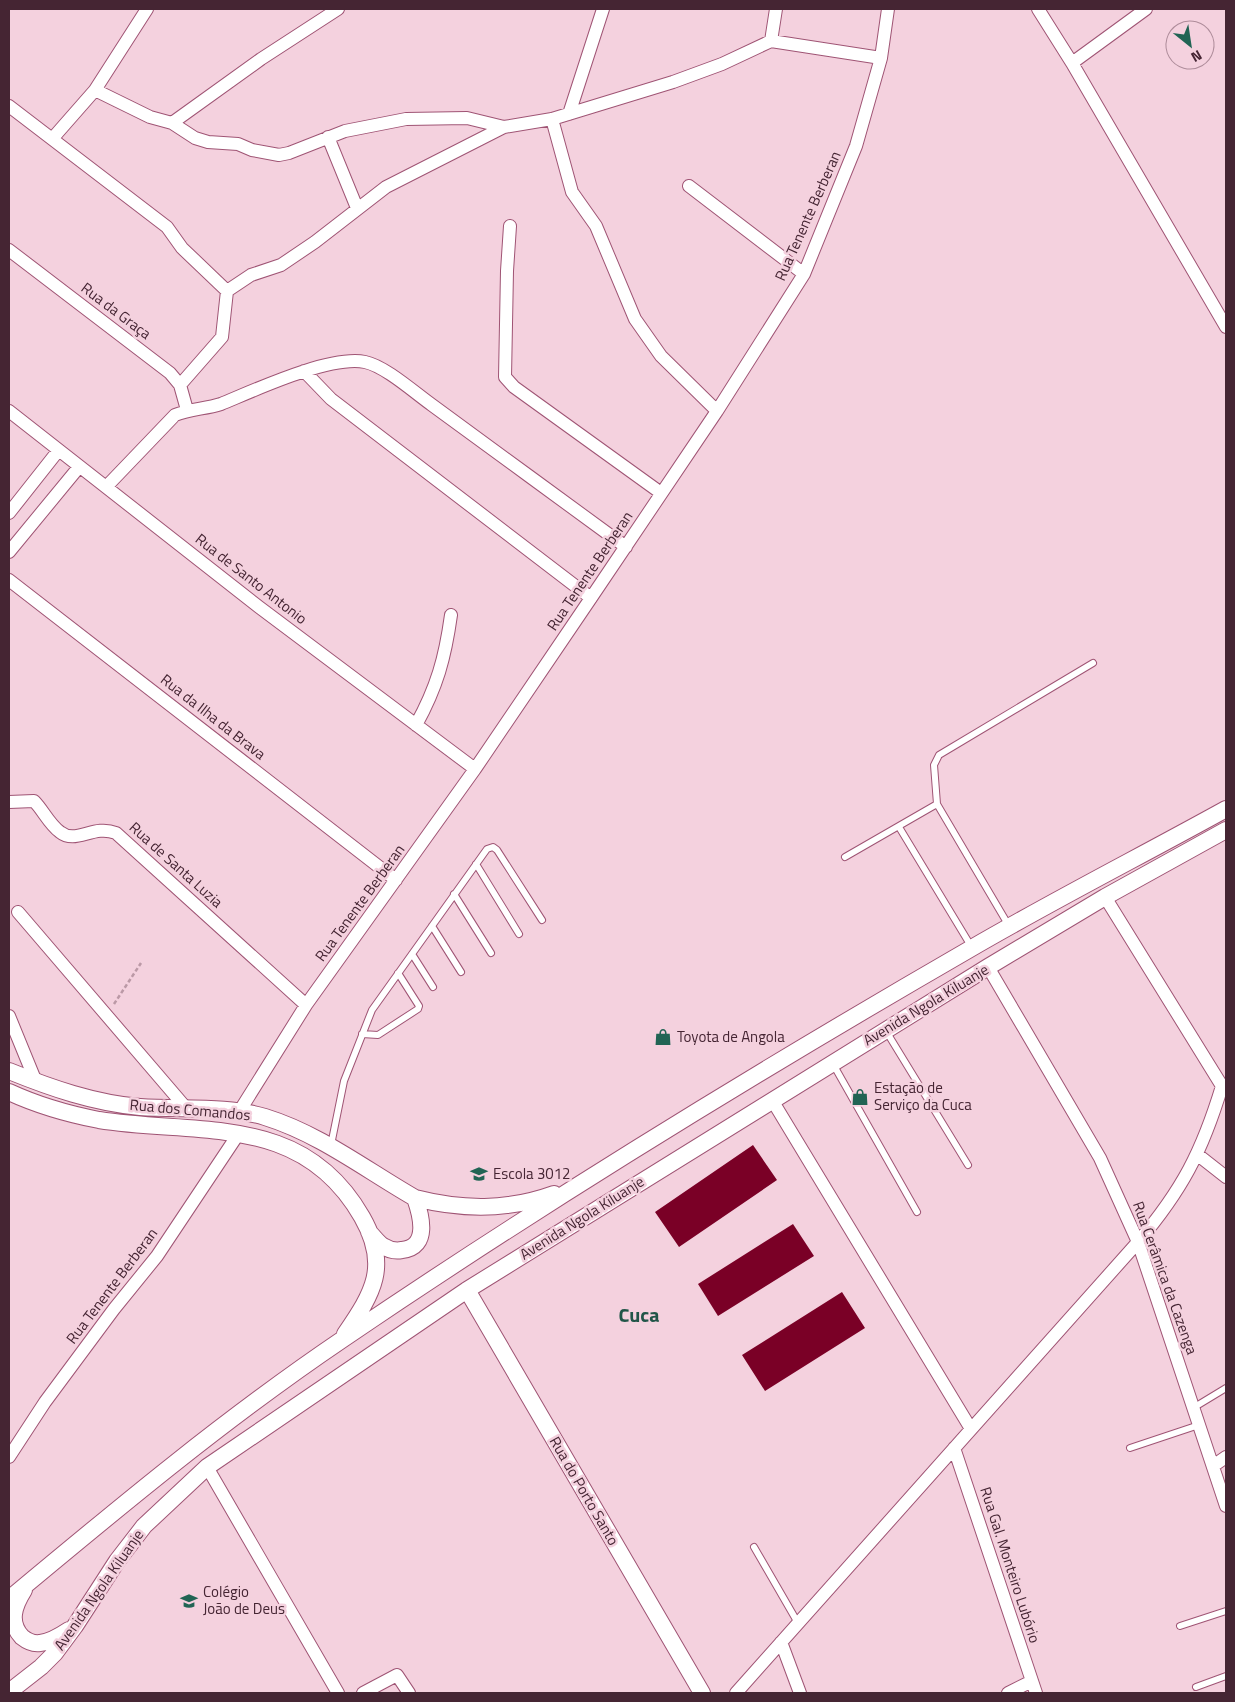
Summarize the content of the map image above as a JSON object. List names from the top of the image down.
{
  "streets": {
    "main road": ["Avenida Ngola Kiluanje", "Rua dos Comandos", "Rua do Porto Santo"],
    "street": [
      "Rua Tenente Berberan",
      "Rua da Graça",
      "Rua de Santo Antonio",
      "Rua da Ilha da Brava",
      "Rua de Santa Luzia",
      "Rua Cerâmica da Cazenga",
      "Rua Gal. Monteiro Lubório"
    ]
  },
  "crossings": [
    ["Rua Tenente Berberan", "Rua de Santo Antonio"],
    ["Rua Tenente Berberan", "Rua da Ilha da Brava"],
    ["Rua Tenente Berberan", "Rua de Santa Luzia"],
    ["Rua Tenente Berberan", "Rua dos Comandos"],
    ["Avenida Ngola Kiluanje", "Rua dos Comandos"],
    ["Avenida Ngola Kiluanje", "Rua Cerâmica da Cazenga"],
    ["Avenida Ngola Kiluanje", "Rua do Porto Santo"]
  ],
  "districts": ["Cuca"],
  "places": {
    "shop": ["Toyota de Angola", "Estação de Serviço da Cuca"],
    "school or university": ["Escola 3012", "Colégio João de Deus"]
  },
  "north": "bottom right"
}
